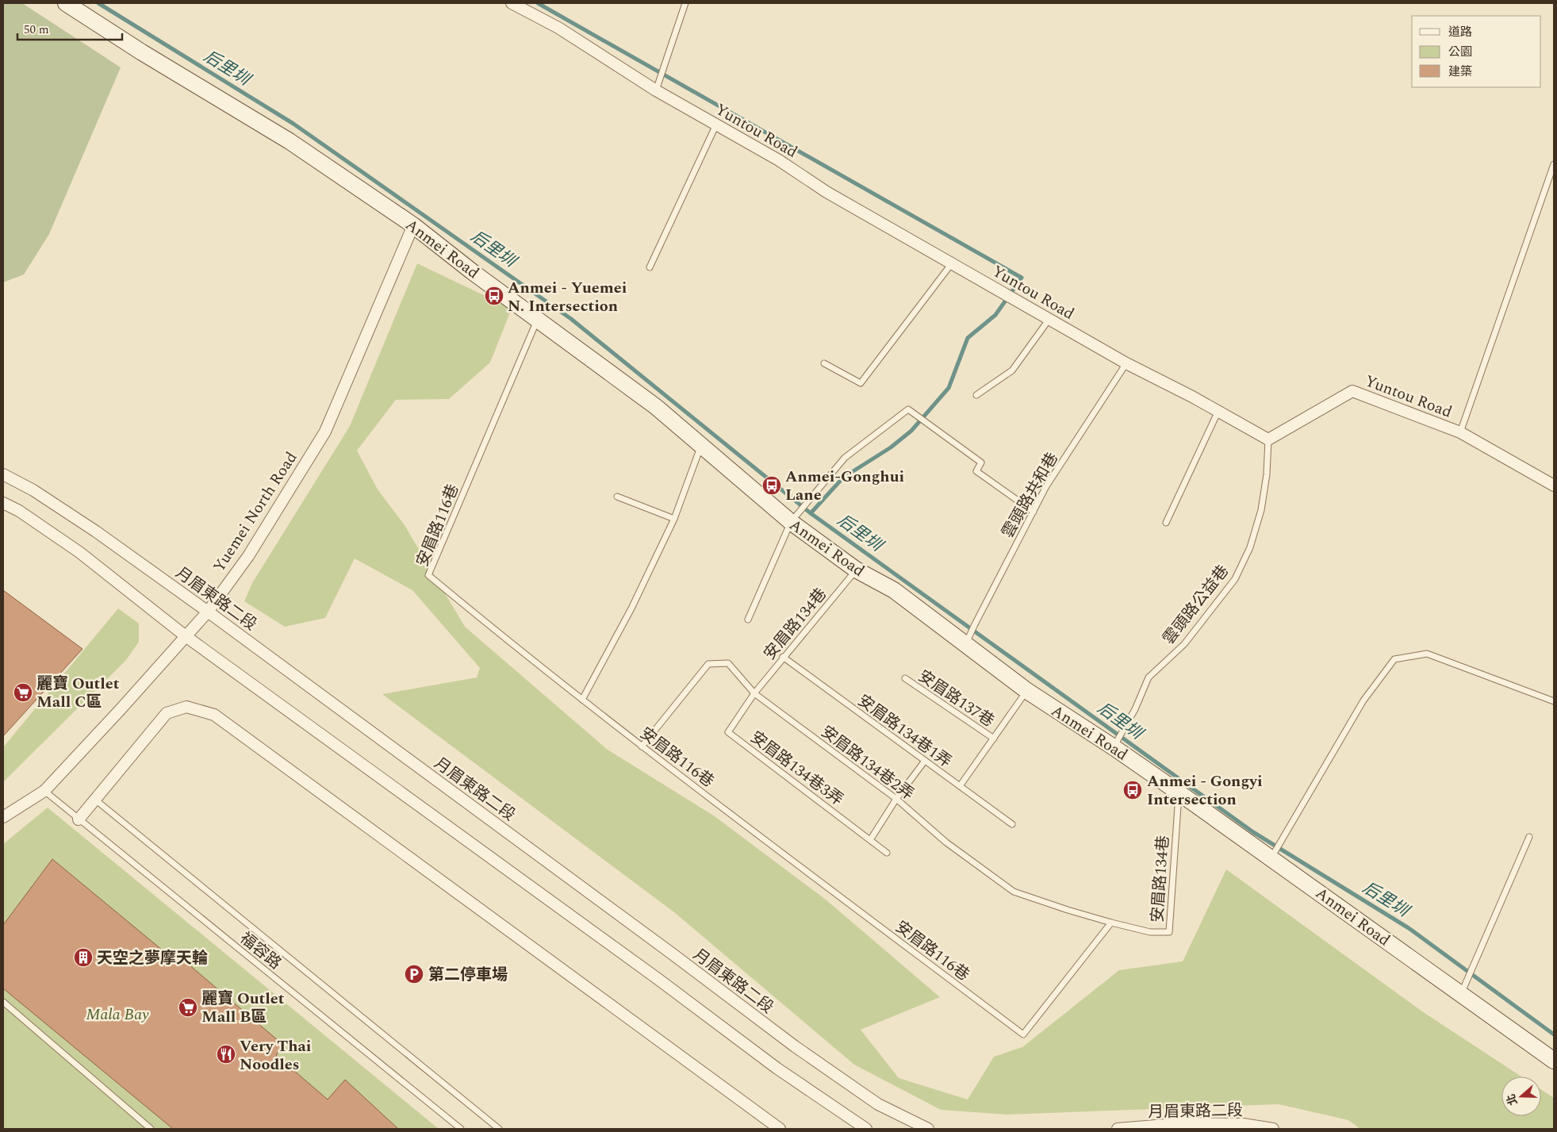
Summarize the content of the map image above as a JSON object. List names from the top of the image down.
{
  "streets": {
    "street": [
      "Yuntou Road",
      "Anmei Road",
      "Yuemei North Road",
      "月眉東路二段"
    ],
    "lane": [
      "雲頭路共和巷",
      "安眉路116巷",
      "雲頭路公益巷",
      "安眉路134巷",
      "安眉路137巷",
      "安眉路134巷1弄",
      "安眉路134巷2弄",
      "安眉路134巷3弄",
      "福容路"
    ]
  },
  "crossings": [
    ["Yuntou Road", "雲頭路共和巷"],
    ["Yuntou Road", "雲頭路公益巷"],
    ["Anmei Road", "雲頭路共和巷"],
    ["Anmei Road", "Yuemei North Road"],
    ["Anmei Road", "安眉路116巷"],
    ["Anmei Road", "雲頭路公益巷"],
    ["Anmei Road", "安眉路134巷"],
    ["Anmei Road", "安眉路137巷"],
    ["Yuemei North Road", "月眉東路二段"],
    ["Yuemei North Road", "福容路"],
    ["安眉路116巷", "安眉路134巷"],
    ["安眉路116巷", "安眉路134巷2弄"],
    ["安眉路134巷", "安眉路134巷1弄"],
    ["安眉路134巷", "安眉路134巷2弄"],
    ["安眉路134巷", "安眉路134巷3弄"],
    ["安眉路137巷", "安眉路134巷1弄"],
    ["安眉路134巷2弄", "安眉路134巷3弄"]
  ],
  "water": ["后里圳"],
  "parks": ["Mala Bay"],
  "places": {
    "bus stop": ["Anmei - Yuemei N. Intersection", "Anmei-Gonghui Lane", "Anmei - Gongyi Intersection"],
    "supermarket": ["麗寶 Outlet Mall C區", "麗寶 Outlet Mall B區"],
    "building": ["天空之夢摩天輪"],
    "parking": ["第二停車場"],
    "restaurant": ["Very Thai Noodles"]
  },
  "legend": ["道路", "公園", "建築"],
  "scale_bar": "50 m",
  "north": "left"
}
